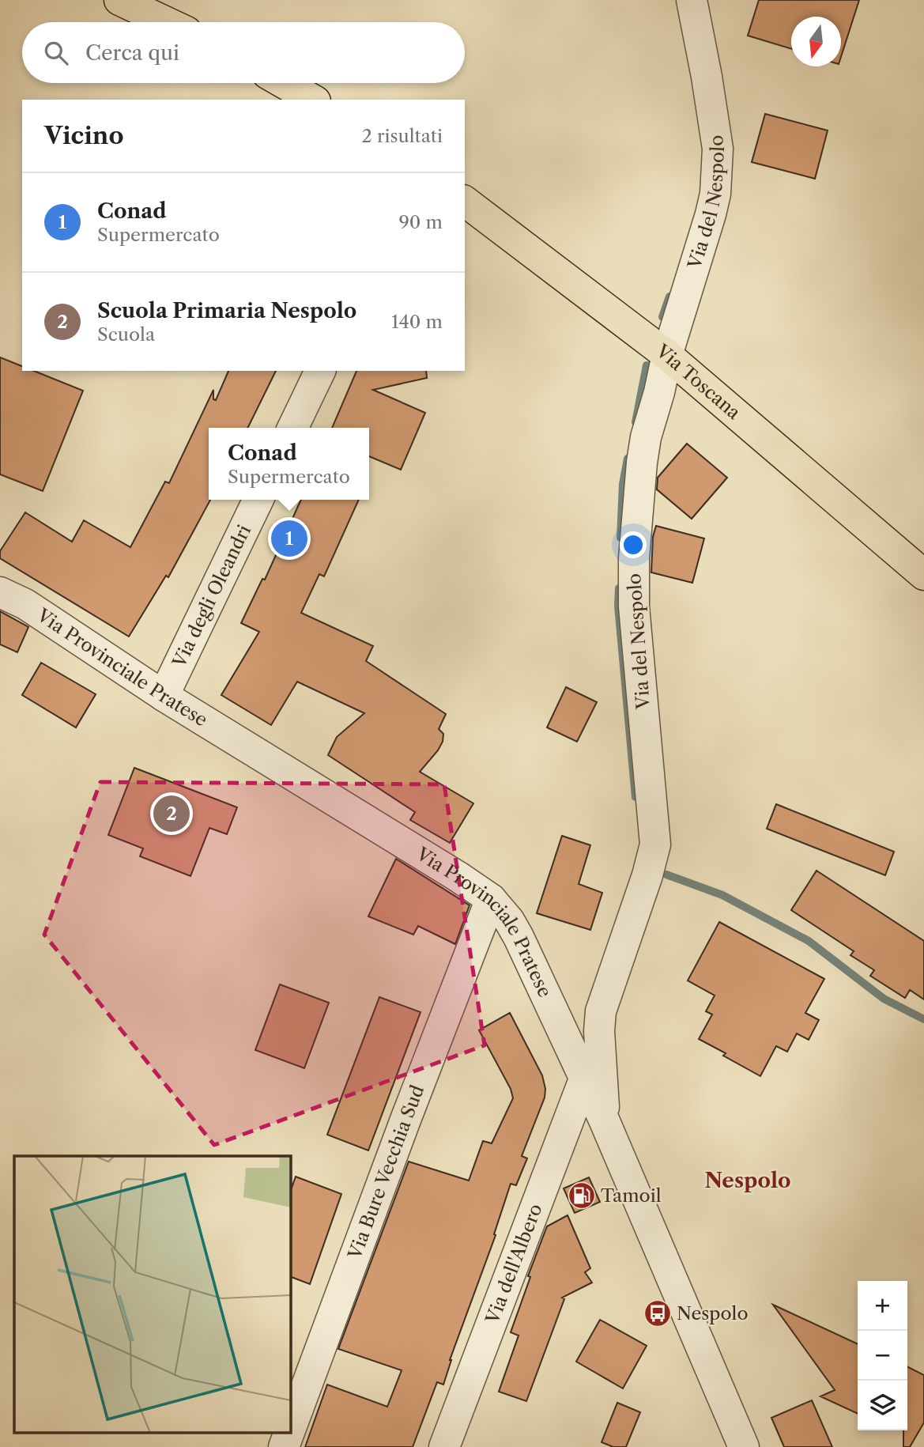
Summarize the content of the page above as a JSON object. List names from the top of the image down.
{
  "streets": {
    "main road": ["Via Toscana"],
    "street": [
      "Via del Nespolo",
      "Via degli Oleandri",
      "Via Provinciale Pratese",
      "Via Bure Vecchia Sud",
      "Via dell'Albero"
    ]
  },
  "crossings": [
    ["Via del Nespolo", "Via Toscana"],
    ["Via del Nespolo", "Via Provinciale Pratese"],
    ["Via degli Oleandri", "Via Provinciale Pratese"],
    ["Via Provinciale Pratese", "Via Bure Vecchia Sud"],
    ["Via Provinciale Pratese", "Via dell'Albero"]
  ],
  "districts": ["Nespolo"],
  "places": {
    "fuel station": ["Tamoil"],
    "bus stop": ["Nespolo"]
  },
  "north": "bottom",
  "page": {
    "search": "Cerca qui",
    "heading": ["Vicino", "2 risultati"],
    "list": [
      {
        "mark": "1",
        "name": "Conad",
        "note": "Supermercato",
        "value": "90 m"
      },
      {
        "mark": "2",
        "name": "Scuola Primaria Nespolo",
        "note": "Scuola",
        "value": "140 m"
      }
    ],
    "popup": ["Conad", "Supermercato"],
    "pins": ["1", "2"],
    "map_buttons": ["+", "−"]
  }
}
